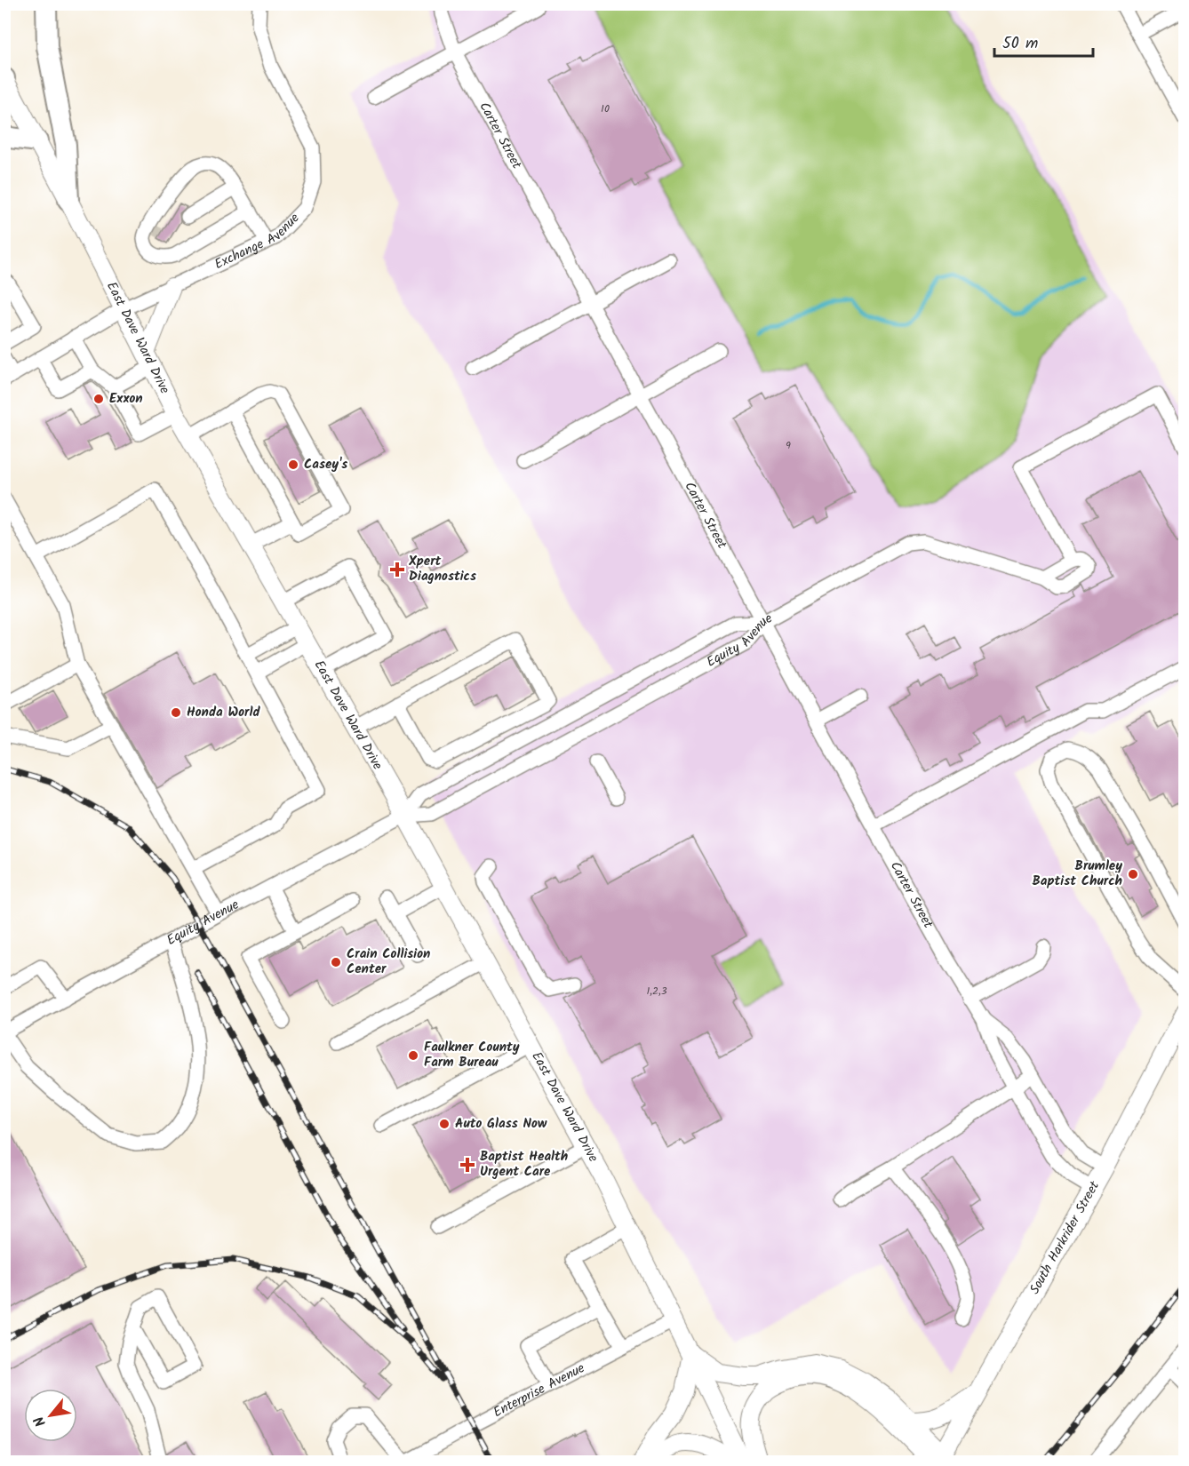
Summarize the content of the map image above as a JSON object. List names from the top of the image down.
{
  "streets": {
    "main road": ["East Dave Ward Drive", "South Harkrider Street"],
    "street": [
      "Carter Street",
      "Exchange Avenue",
      "Equity Avenue",
      "Enterprise Avenue"
    ]
  },
  "crossings": [
    ["Carter Street", "Equity Avenue"],
    ["Carter Street", "South Harkrider Street"],
    ["Exchange Avenue", "East Dave Ward Drive"],
    ["East Dave Ward Drive", "Equity Avenue"],
    ["East Dave Ward Drive", "Enterprise Avenue"]
  ],
  "places": {
    "other": [
      "Exxon",
      "Casey's",
      "Honda World",
      "Brumley Baptist Church",
      "Crain Collision Center",
      "Faulkner County Farm Bureau",
      "Auto Glass Now"
    ],
    "health": ["Xpert Diagnostics", "Baptist Health Urgent Care"]
  },
  "house_numbers": ["10", "9", "1,2,3"],
  "scale_bar": "50 m",
  "north": "bottom left"
}
